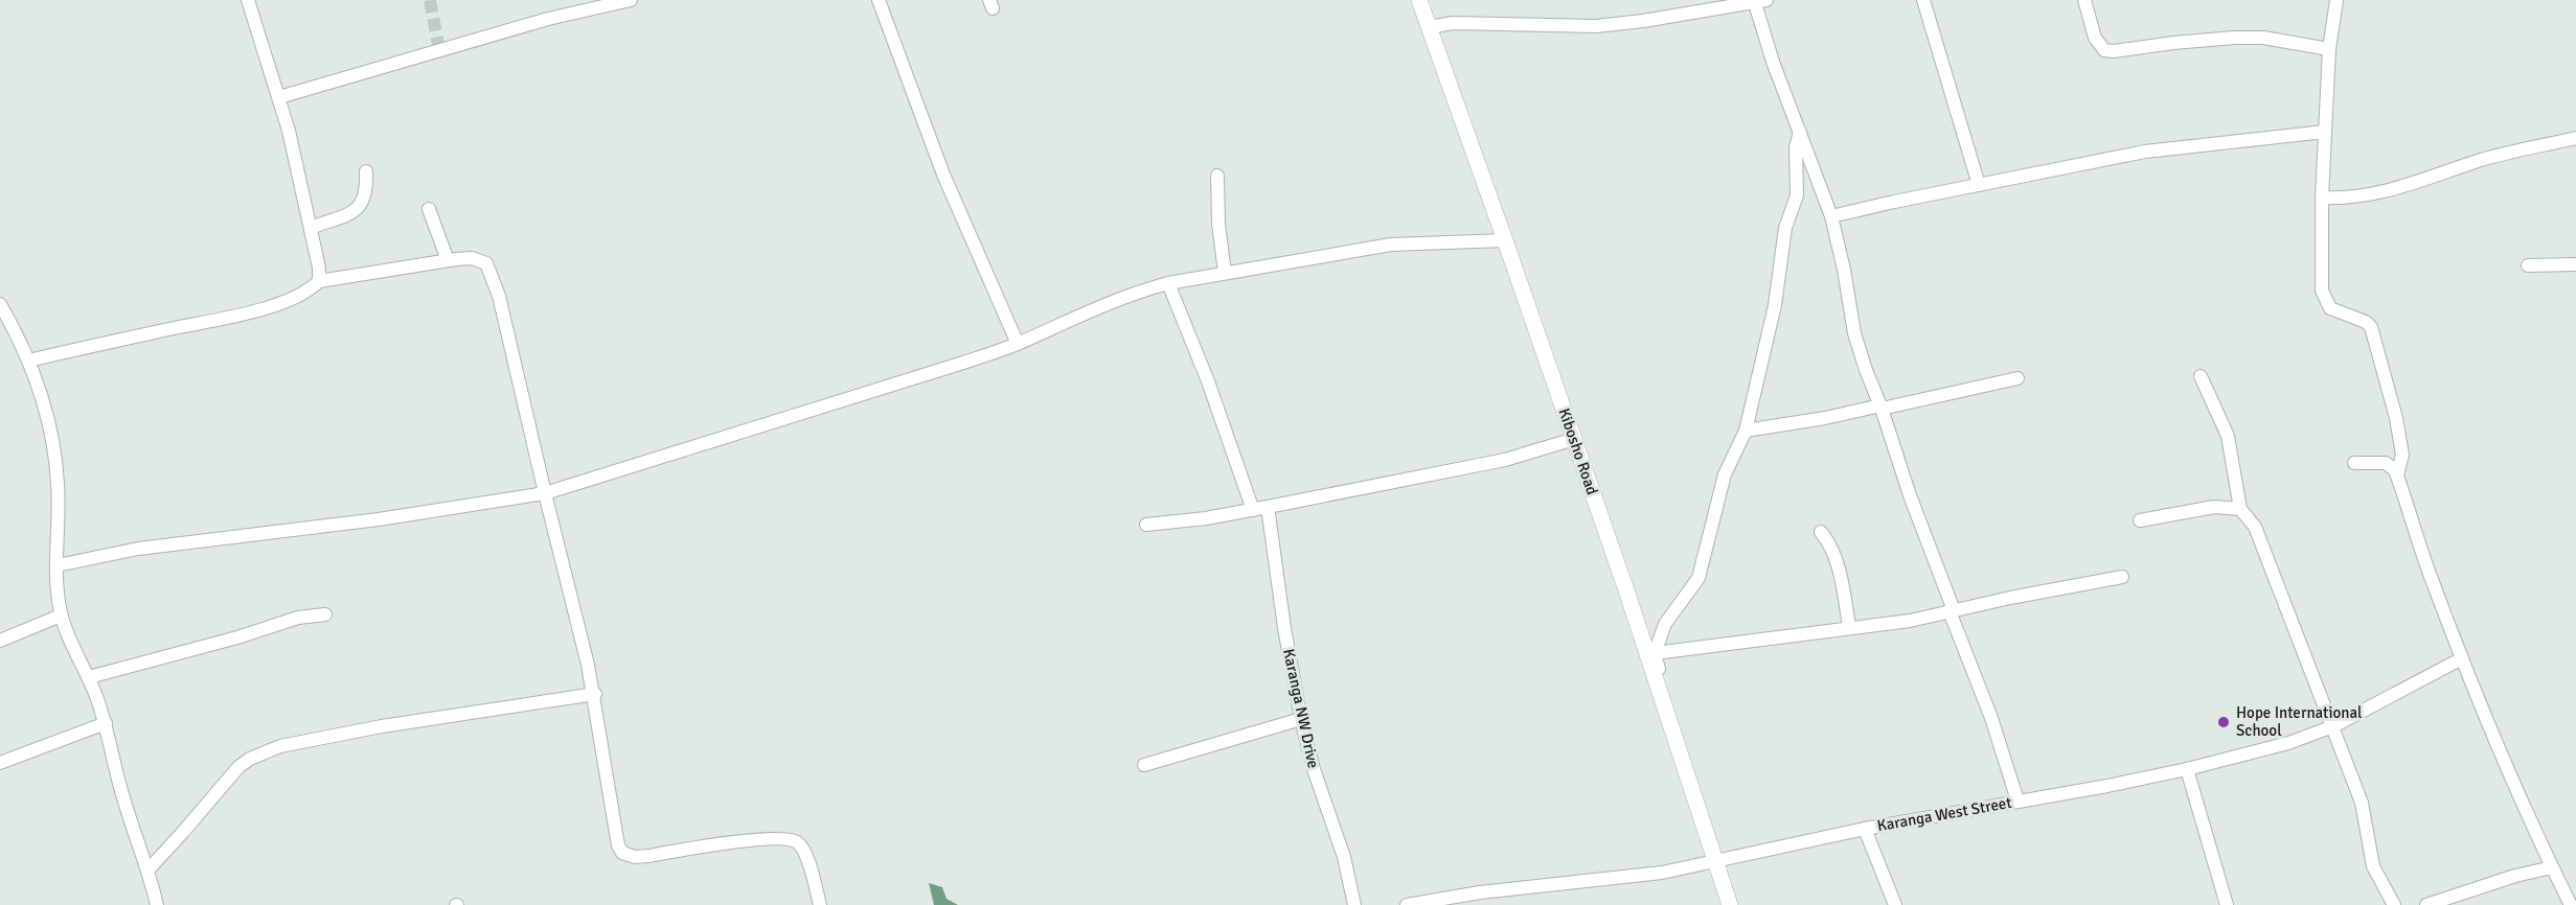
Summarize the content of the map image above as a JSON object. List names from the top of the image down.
{
  "streets": {
    "street": ["Kibosho Road", "Karanga NW Drive", "Karanga West Street"]
  },
  "crossings": [
    ["Kibosho Road", "Karanga West Street"]
  ],
  "places": ["Hope International School"]
}
